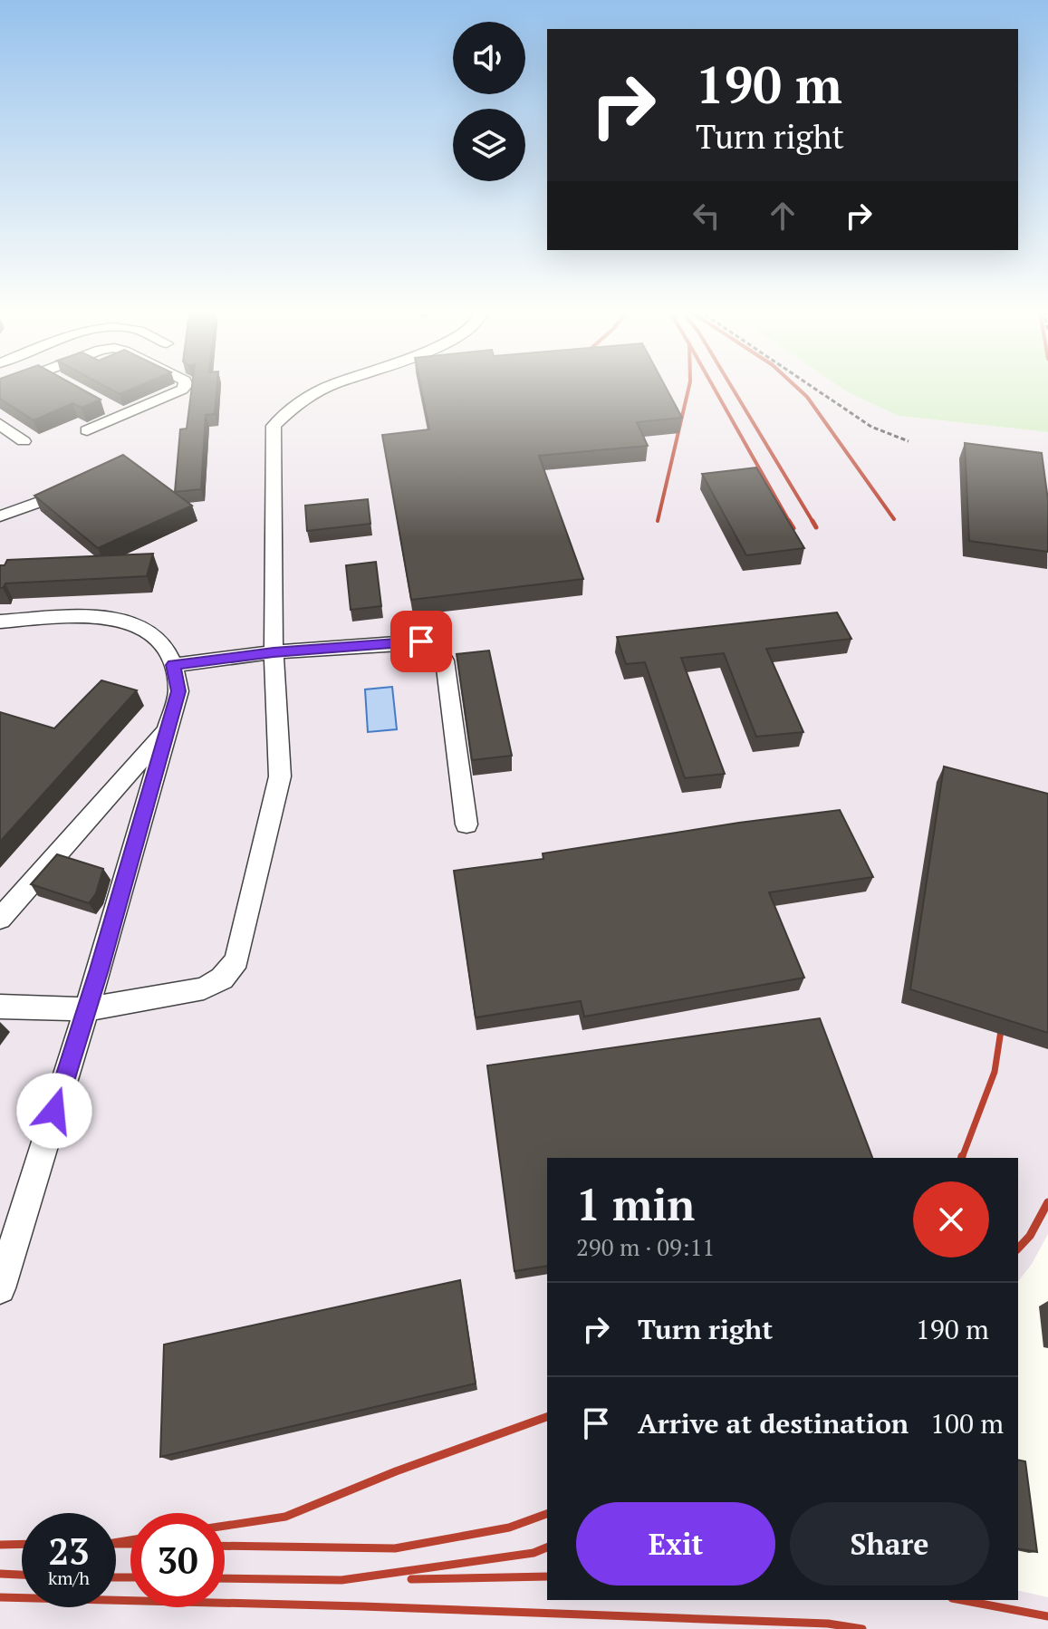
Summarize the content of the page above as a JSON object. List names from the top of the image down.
{
  "page": {
    "turn": ["190 m", "Turn right"],
    "heading": ["1 min", "290 m · 09:11"],
    "list": [
      {
        "name": "Turn right",
        "value": "190 m"
      },
      {
        "name": "Arrive at destination",
        "value": "100 m"
      }
    ],
    "buttons": ["Exit", "Share"],
    "speed": "23 km/h",
    "limit": "30"
  }
}
